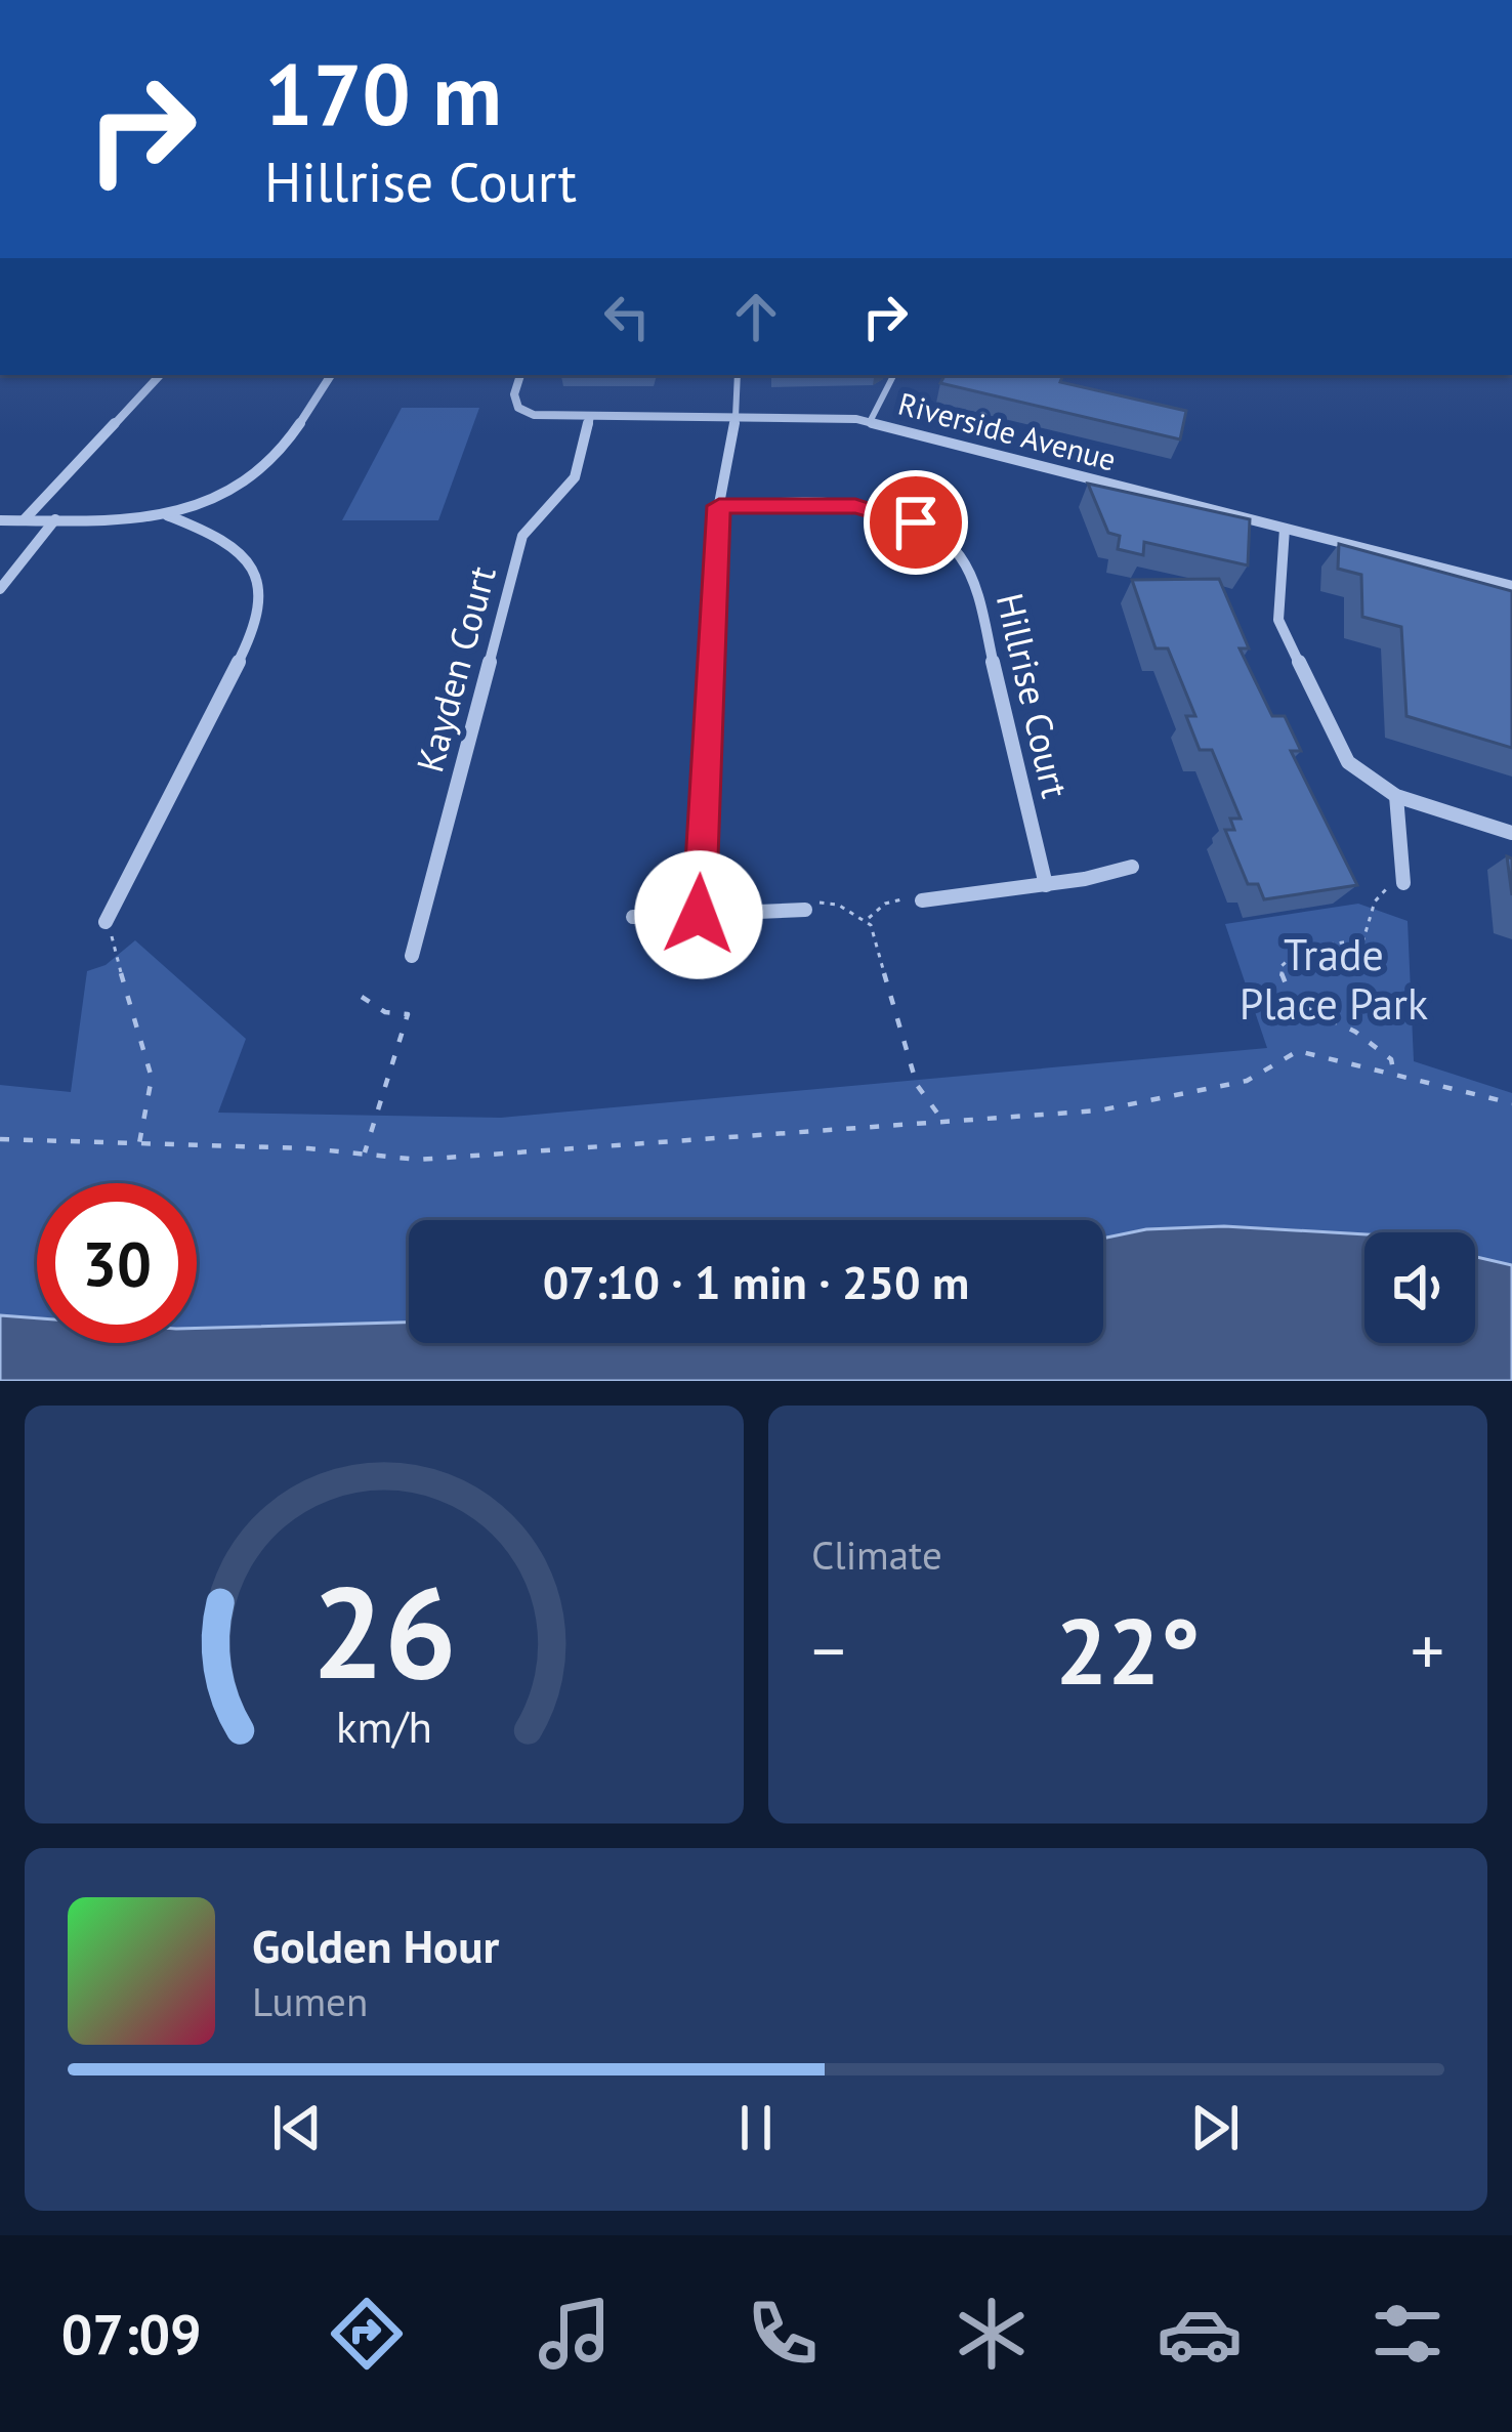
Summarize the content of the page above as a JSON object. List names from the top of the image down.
{
  "streets": {
    "street": ["Riverside Avenue", "Kayden Court", "Hillrise Court"]
  },
  "crossings": [
    ["Riverside Avenue", "Kayden Court"]
  ],
  "parks": ["Trade Place Park"],
  "page": {
    "turn": ["170 m", "Hillrise Court"],
    "limit": "30",
    "trip": "07:10 · 1 min · 250 m",
    "tile": "Climate",
    "heat": ["−", "22°", "+"],
    "song": ["Golden Hour", "Lumen"],
    "tabs": "07:09",
    "gauge": ["26", "km/h"]
  }
}
